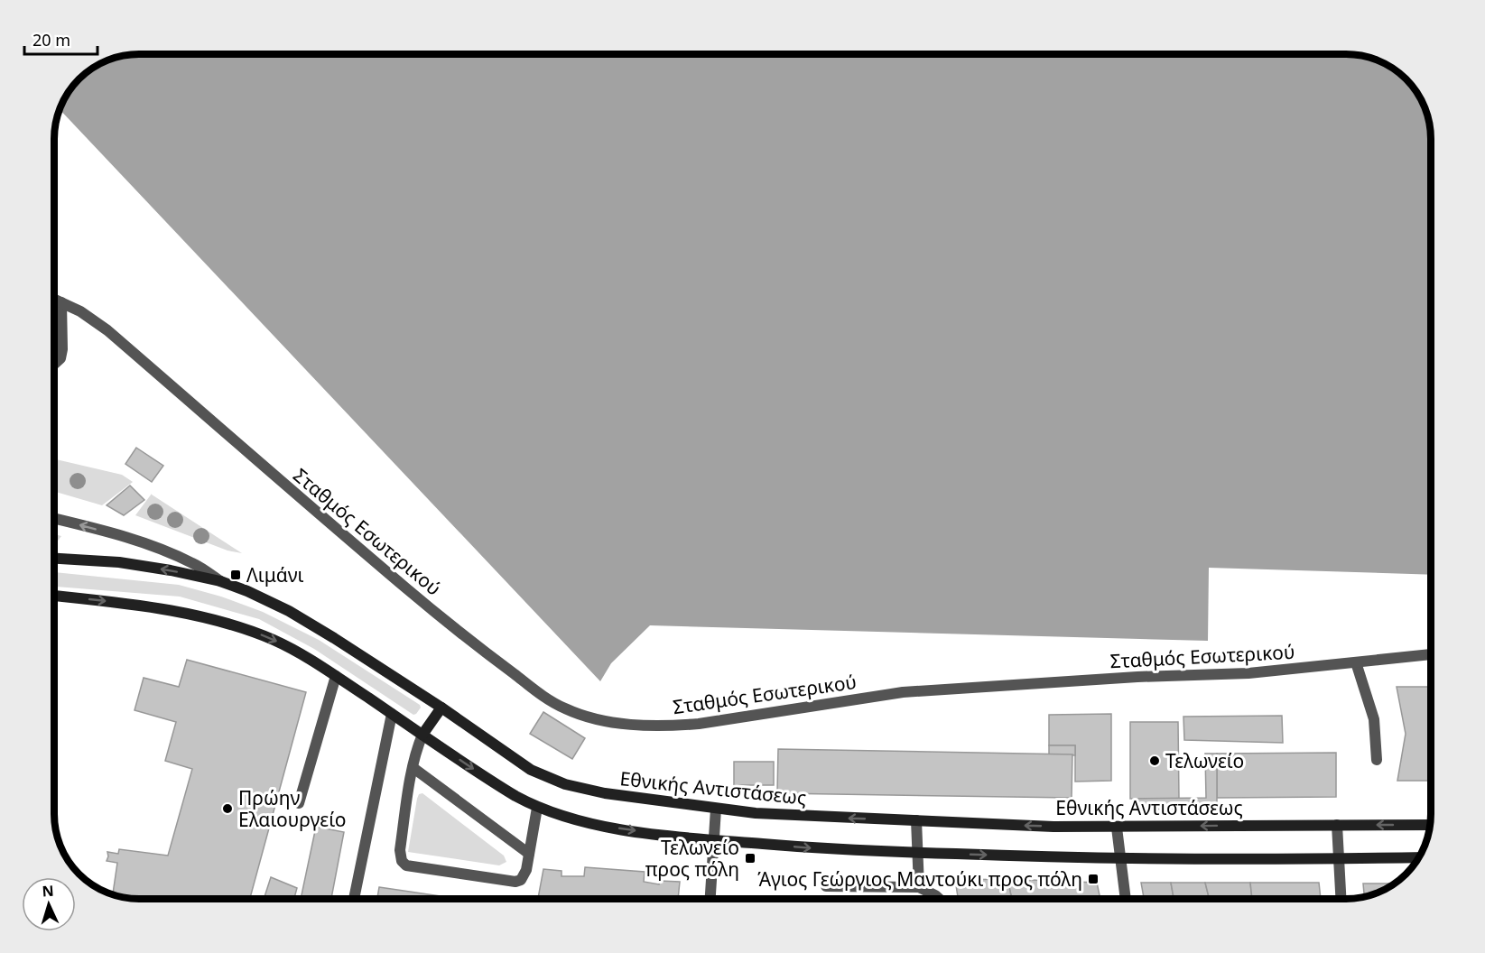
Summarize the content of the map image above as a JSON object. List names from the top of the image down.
{
  "streets": {
    "main road": ["Εθνικής Αντιστάσεως"],
    "street": ["Σταθμός Εσωτερικού"]
  },
  "places": {
    "transit": ["Λιμάνι", "Τελωνείο προς πόλη", "Άγιος Γεώργιος Μαντούκι προς πόλη"],
    "other": ["Τελωνείο", "Πρώην Ελαιουργείο"]
  },
  "scale_bar": "20 m",
  "north": "top"
}
